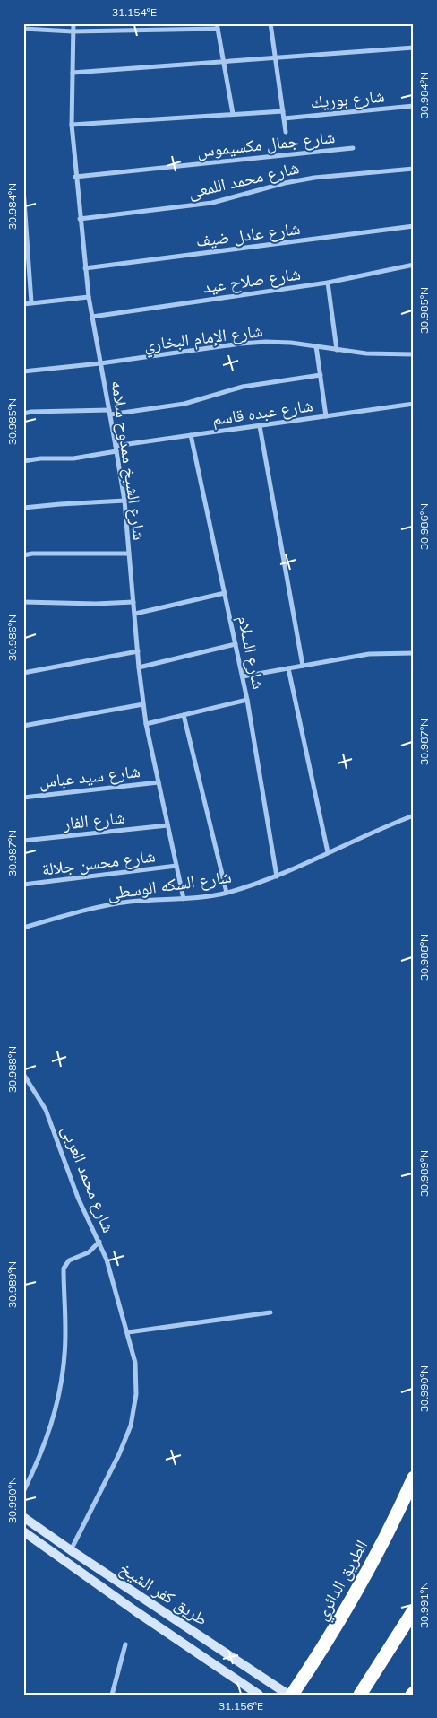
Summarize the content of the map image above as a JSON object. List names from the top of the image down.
{
  "streets": {
    "highway": ["الطريق الدائري"],
    "street": [
      "شارع بوريك",
      "شارع جمال مكسيموس",
      "شارع محمد اللمعى",
      "شارع عادل ضيف",
      "شارع صلاح عيد",
      "شارع الإمام البخاري",
      "شارع عبده قاسم",
      "شارع الشيخ ممدوح سلامه",
      "شارع السلام",
      "شارع سيد عباس",
      "شارع الفار",
      "شارع محسن جلالة",
      "شارع السكه الوسطى",
      "شارع محمد العربى",
      "طريق كفر الشيخ"
    ]
  },
  "crossings": [
    ["شارع جمال مكسيموس", "شارع الشيخ ممدوح سلامه"],
    ["شارع محمد اللمعى", "شارع الشيخ ممدوح سلامه"],
    ["شارع عادل ضيف", "شارع الشيخ ممدوح سلامه"],
    ["شارع صلاح عيد", "شارع الشيخ ممدوح سلامه"],
    ["شارع الإمام البخاري", "شارع الشيخ ممدوح سلامه"],
    ["شارع عبده قاسم", "شارع الشيخ ممدوح سلامه"],
    ["شارع عبده قاسم", "شارع السلام"],
    ["شارع الشيخ ممدوح سلامه", "شارع سيد عباس"],
    ["شارع الشيخ ممدوح سلامه", "شارع الفار"],
    ["شارع الشيخ ممدوح سلامه", "شارع محسن جلالة"],
    ["شارع الشيخ ممدوح سلامه", "شارع السكه الوسطى"],
    ["شارع السلام", "شارع السكه الوسطى"],
    ["شارع محمد العربى", "طريق كفر الشيخ"]
  ],
  "coordinates": [
    "31.154°E",
    "30.984°N",
    "30.985°N",
    "30.986°N",
    "30.987°N",
    "30.988°N",
    "30.989°N",
    "30.990°N",
    "30.991°N",
    "31.156°E"
  ]
}
